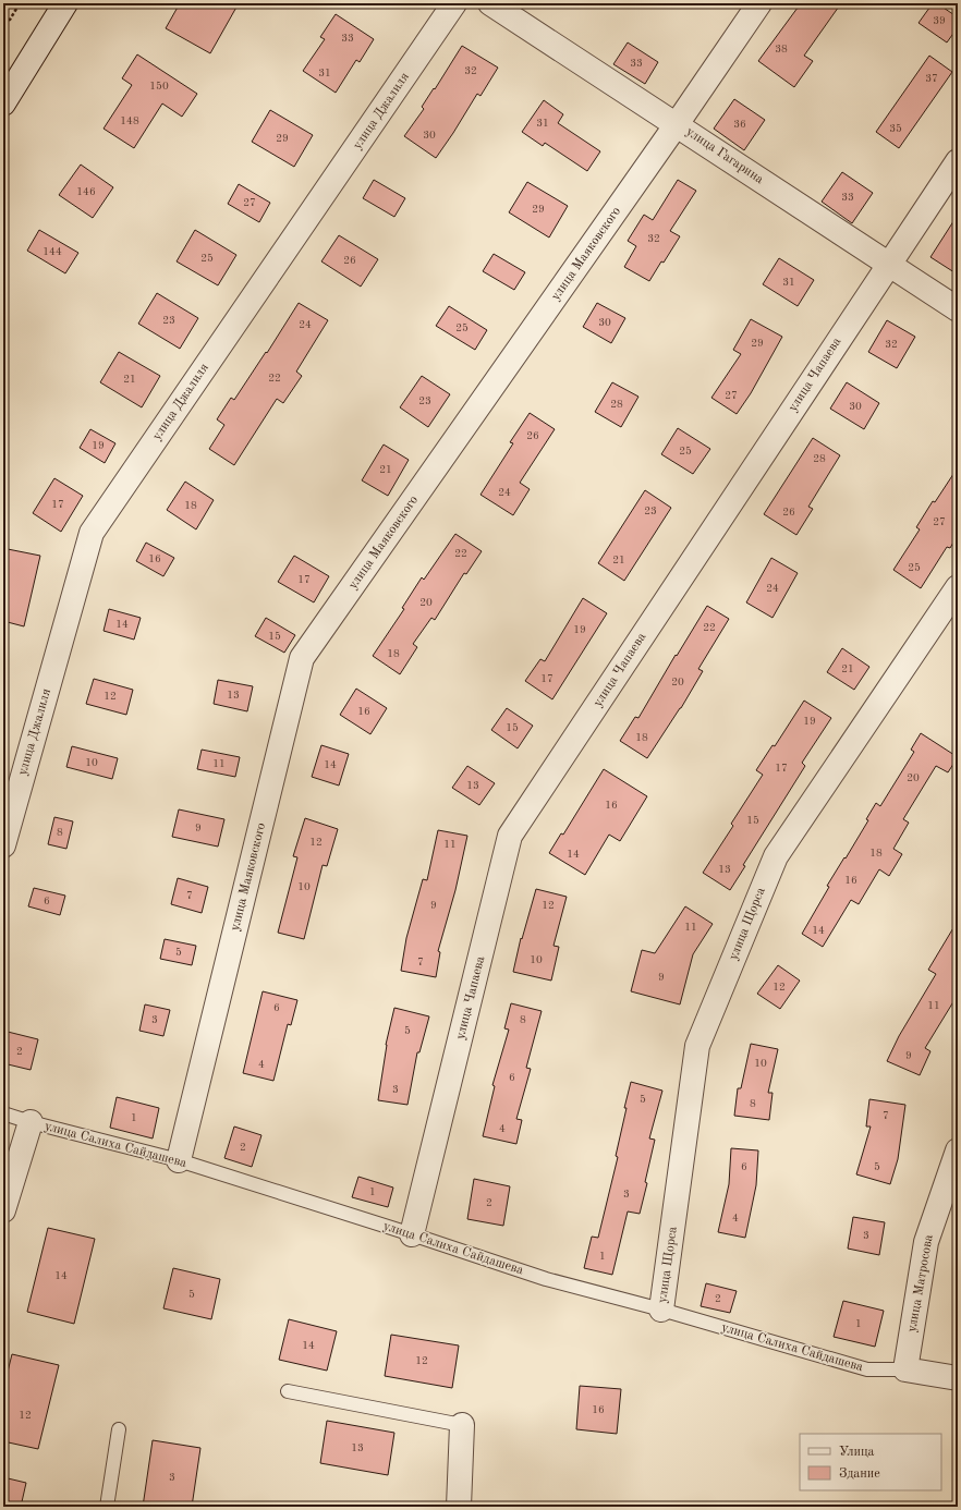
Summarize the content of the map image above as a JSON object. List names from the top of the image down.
{
  "streets": {
    "street": [
      "улица Джалиля",
      "улица Гагарина",
      "улица Маяковского",
      "улица Чапаева",
      "улица Щорса",
      "улица Матросова"
    ],
    "lane": ["улица Салиха Сайдашева"]
  },
  "crossings": [
    ["улица Гагарина", "улица Маяковского"],
    ["улица Гагарина", "улица Чапаева"],
    ["улица Маяковского", "улица Салиха Сайдашева"],
    ["улица Чапаева", "улица Салиха Сайдашева"],
    ["улица Щорса", "улица Салиха Сайдашева"],
    ["улица Салиха Сайдашева", "улица Матросова"]
  ],
  "house_numbers": [
    "39",
    "33",
    "38",
    "33",
    "32",
    "31",
    "37",
    "150",
    "148",
    "31",
    "36",
    "35",
    "30",
    "29",
    "146",
    "33",
    "27",
    "29",
    "32",
    "144",
    "25",
    "26",
    "31",
    "23",
    "30",
    "24",
    "25",
    "29",
    "32",
    "22",
    "21",
    "27",
    "23",
    "28",
    "30",
    "26",
    "19",
    "25",
    "28",
    "21",
    "24",
    "17",
    "18",
    "23",
    "26",
    "27",
    "22",
    "16",
    "21",
    "25",
    "17",
    "24",
    "20",
    "14",
    "22",
    "19",
    "15",
    "18",
    "21",
    "17",
    "20",
    "13",
    "12",
    "16",
    "19",
    "15",
    "18",
    "10",
    "11",
    "14",
    "17",
    "20",
    "13",
    "16",
    "15",
    "9",
    "8",
    "12",
    "11",
    "18",
    "14",
    "13",
    "16",
    "10",
    "7",
    "6",
    "9",
    "12",
    "11",
    "14",
    "5",
    "10",
    "7",
    "9",
    "12",
    "11",
    "6",
    "3",
    "8",
    "5",
    "2",
    "9",
    "10",
    "4",
    "6",
    "3",
    "5",
    "8",
    "7",
    "1",
    "4",
    "2",
    "6",
    "5",
    "1",
    "3",
    "2",
    "4",
    "3",
    "1",
    "14",
    "5",
    "2",
    "1",
    "14",
    "12",
    "16",
    "12",
    "13",
    "3"
  ],
  "legend": ["Улица", "Здание"]
}
